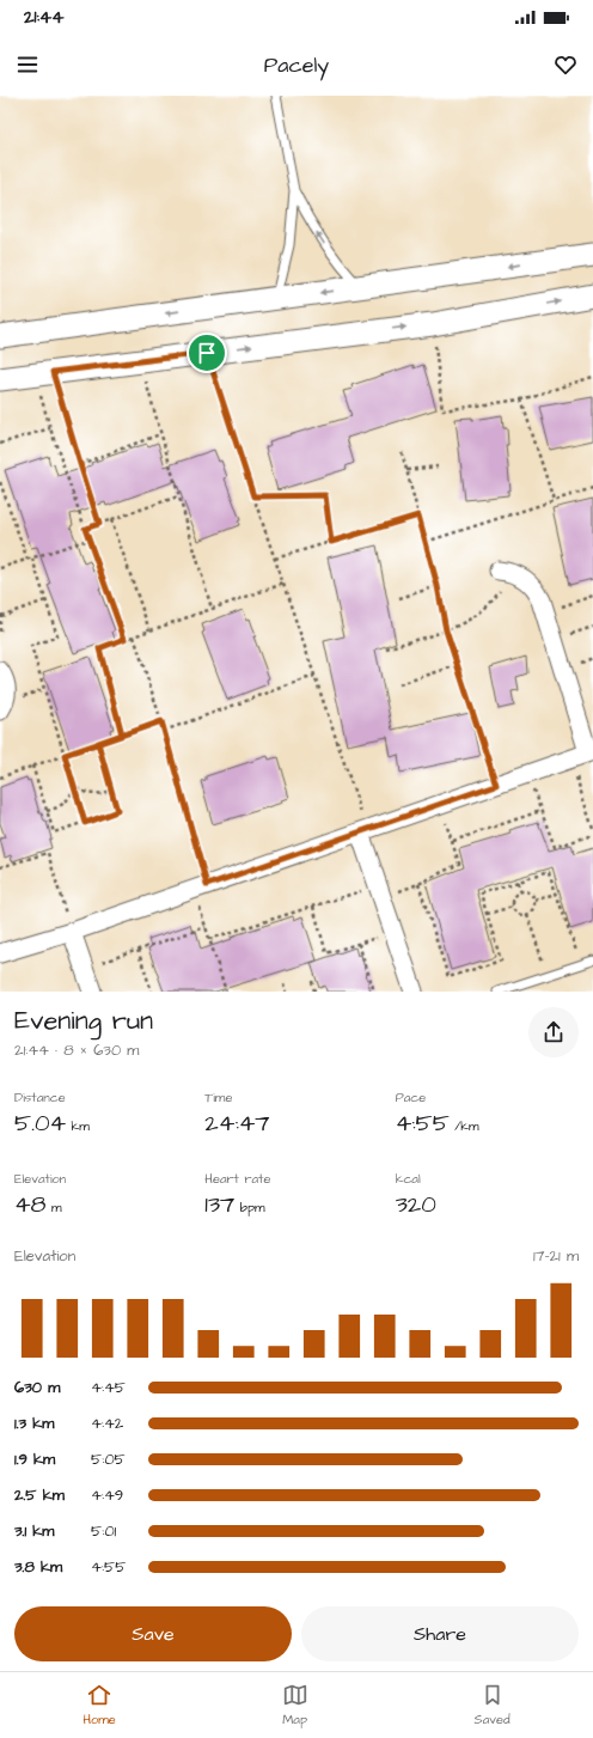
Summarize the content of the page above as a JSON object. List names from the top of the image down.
{
  "page": {
    "status": "21:44",
    "header": "Pacely",
    "heading": ["Evening run", "21:44 · 8 × 630 m"],
    "stats": [
      ["Distance", "5.04 km"],
      ["Time", "24:47"],
      ["Pace", "4:55 /km"],
      ["Elevation", "48 m"],
      ["Heart rate", "137 bpm"],
      ["kcal", "320"]
    ],
    "chart": ["Elevation", "17–21 m"],
    "list": [
      {
        "name": "630 m",
        "note": "4:45"
      },
      {
        "name": "1.3 km",
        "note": "4:42"
      },
      {
        "name": "1.9 km",
        "note": "5:05"
      },
      {
        "name": "2.5 km",
        "note": "4:49"
      },
      {
        "name": "3.1 km",
        "note": "5:01"
      },
      {
        "name": "3.8 km",
        "note": "4:55"
      }
    ],
    "buttons": ["Save", "Share"],
    "tabs": ["Home", "Map", "Saved"]
  }
}
